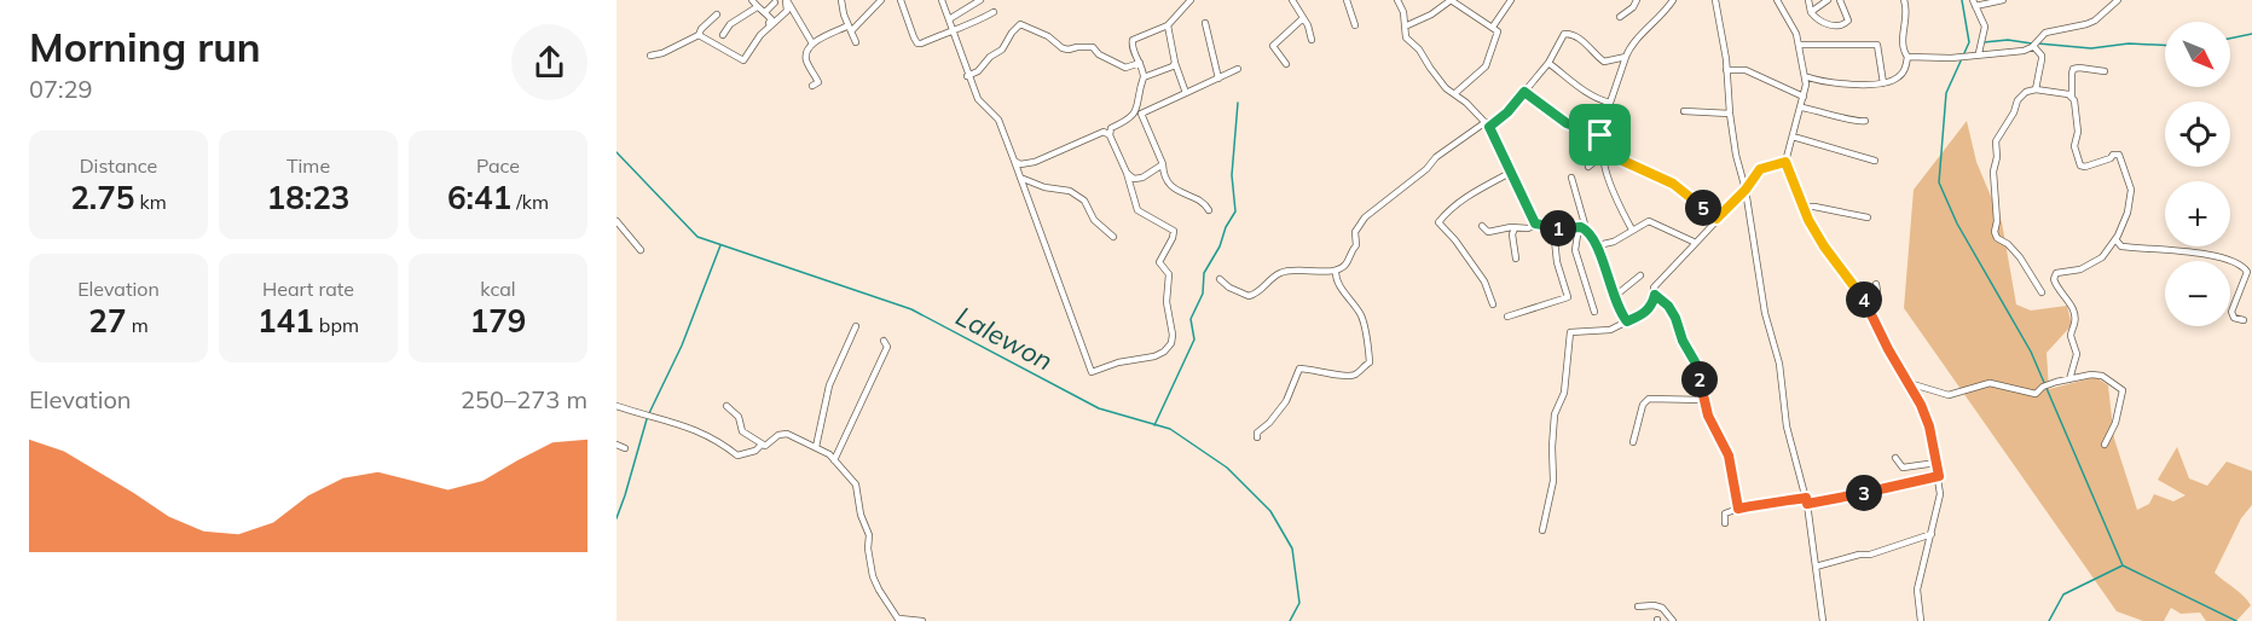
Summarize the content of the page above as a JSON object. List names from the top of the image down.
{
  "water": ["Lalewon"],
  "north": "bottom right",
  "page": {
    "heading": ["Morning run", "07:29"],
    "map_buttons": ["+", "−"],
    "stats": [
      ["Distance", "2.75 km"],
      ["Time", "18:23"],
      ["Pace", "6:41 /km"],
      ["Elevation", "27 m"],
      ["Heart rate", "141 bpm"],
      ["kcal", "179"]
    ],
    "pins": [
      "5",
      "1",
      "4",
      "2",
      "3"
    ],
    "chart": ["Elevation", "250–273 m"]
  }
}
